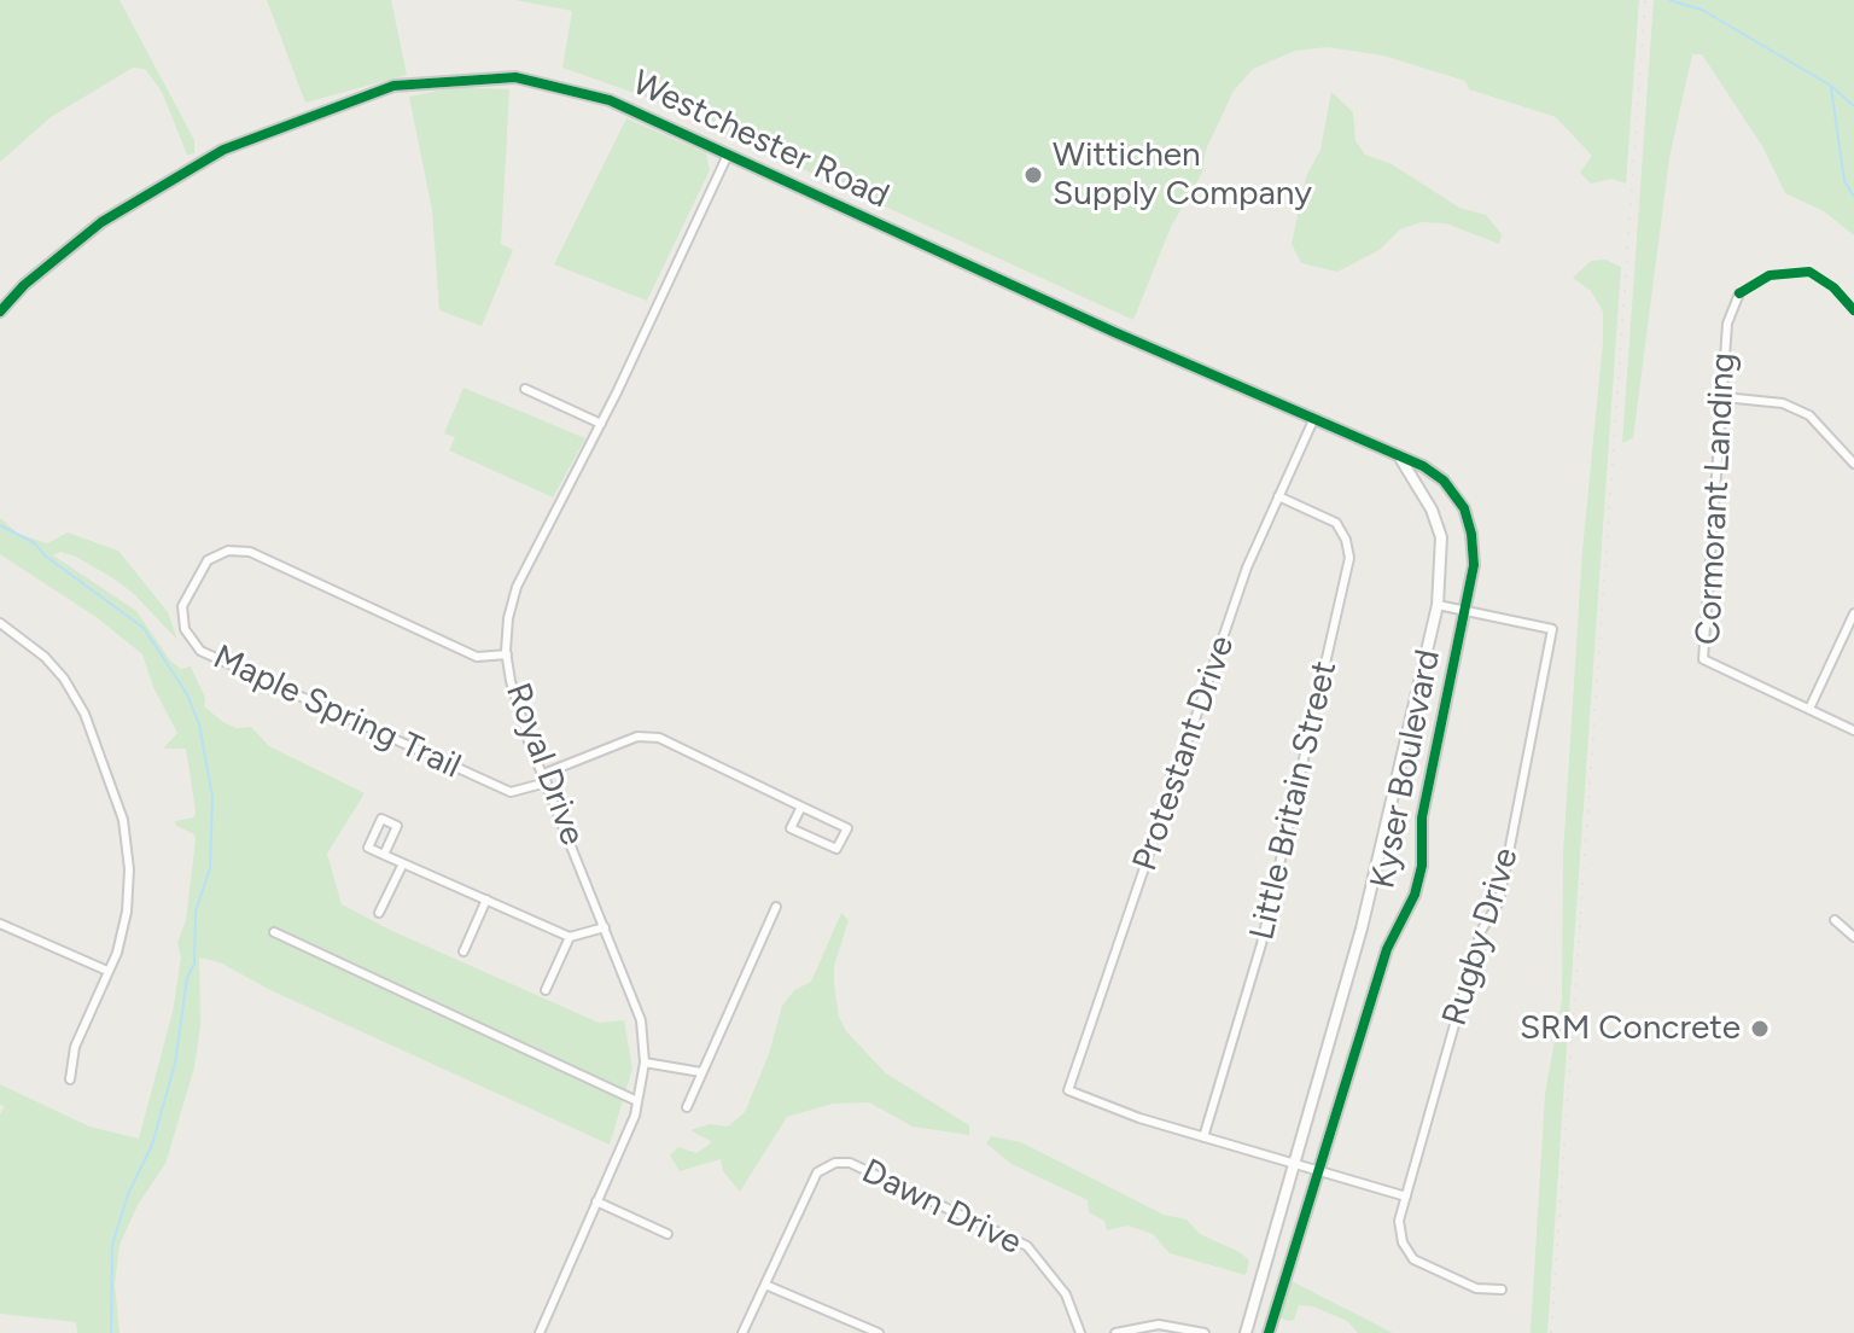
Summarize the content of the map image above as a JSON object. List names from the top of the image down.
{
  "streets": {
    "street": [
      "Westchester Road",
      "Cormorant Landing",
      "Maple Spring Trail",
      "Protestant Drive",
      "Royal Drive",
      "Kyser Boulevard",
      "Little Britain Street",
      "Rugby Drive",
      "Dawn Drive"
    ]
  },
  "crossings": [
    ["Westchester Road", "Protestant Drive"],
    ["Westchester Road", "Royal Drive"],
    ["Westchester Road", "Kyser Boulevard"],
    ["Maple Spring Trail", "Royal Drive"],
    ["Protestant Drive", "Little Britain Street"],
    ["Kyser Boulevard", "Rugby Drive"]
  ],
  "places": ["Wittichen Supply Company", "SRM Concrete"]
}
